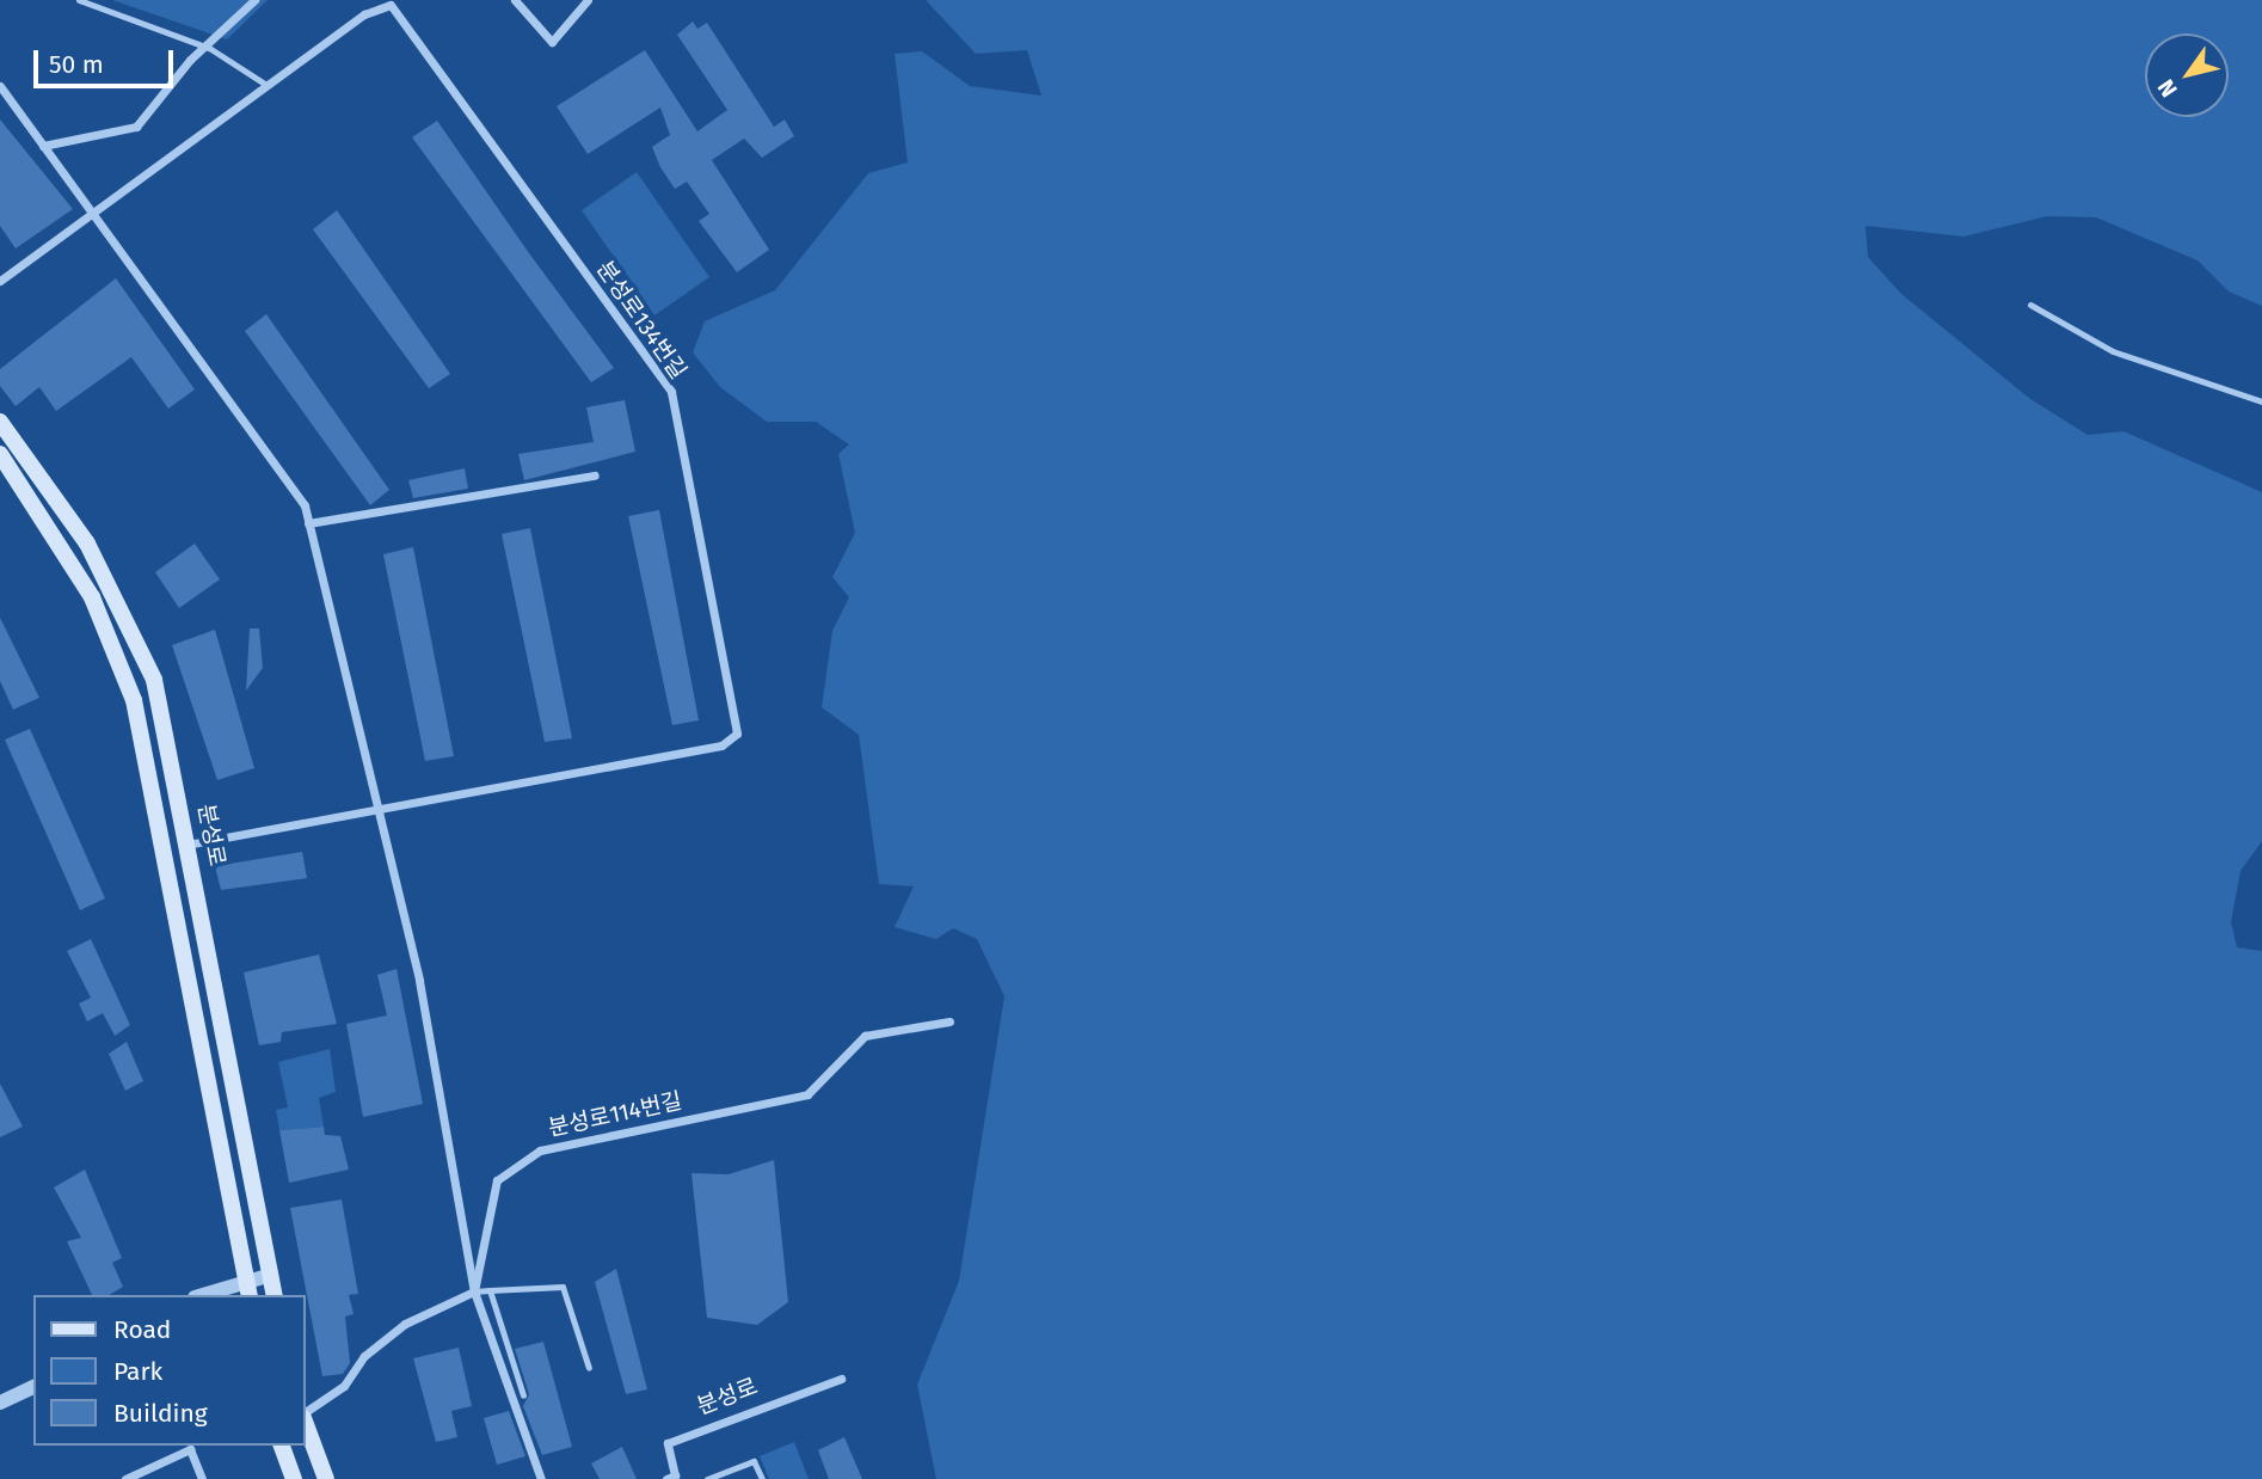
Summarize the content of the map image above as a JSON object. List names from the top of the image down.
{
  "streets": {
    "main road": ["분성로"],
    "street": ["분성로134번길", "분성로114번길"]
  },
  "crossings": [
    ["분성로134번길", "분성로"]
  ],
  "legend": ["Road", "Park", "Building"],
  "scale_bar": "50 m",
  "north": "bottom left"
}
